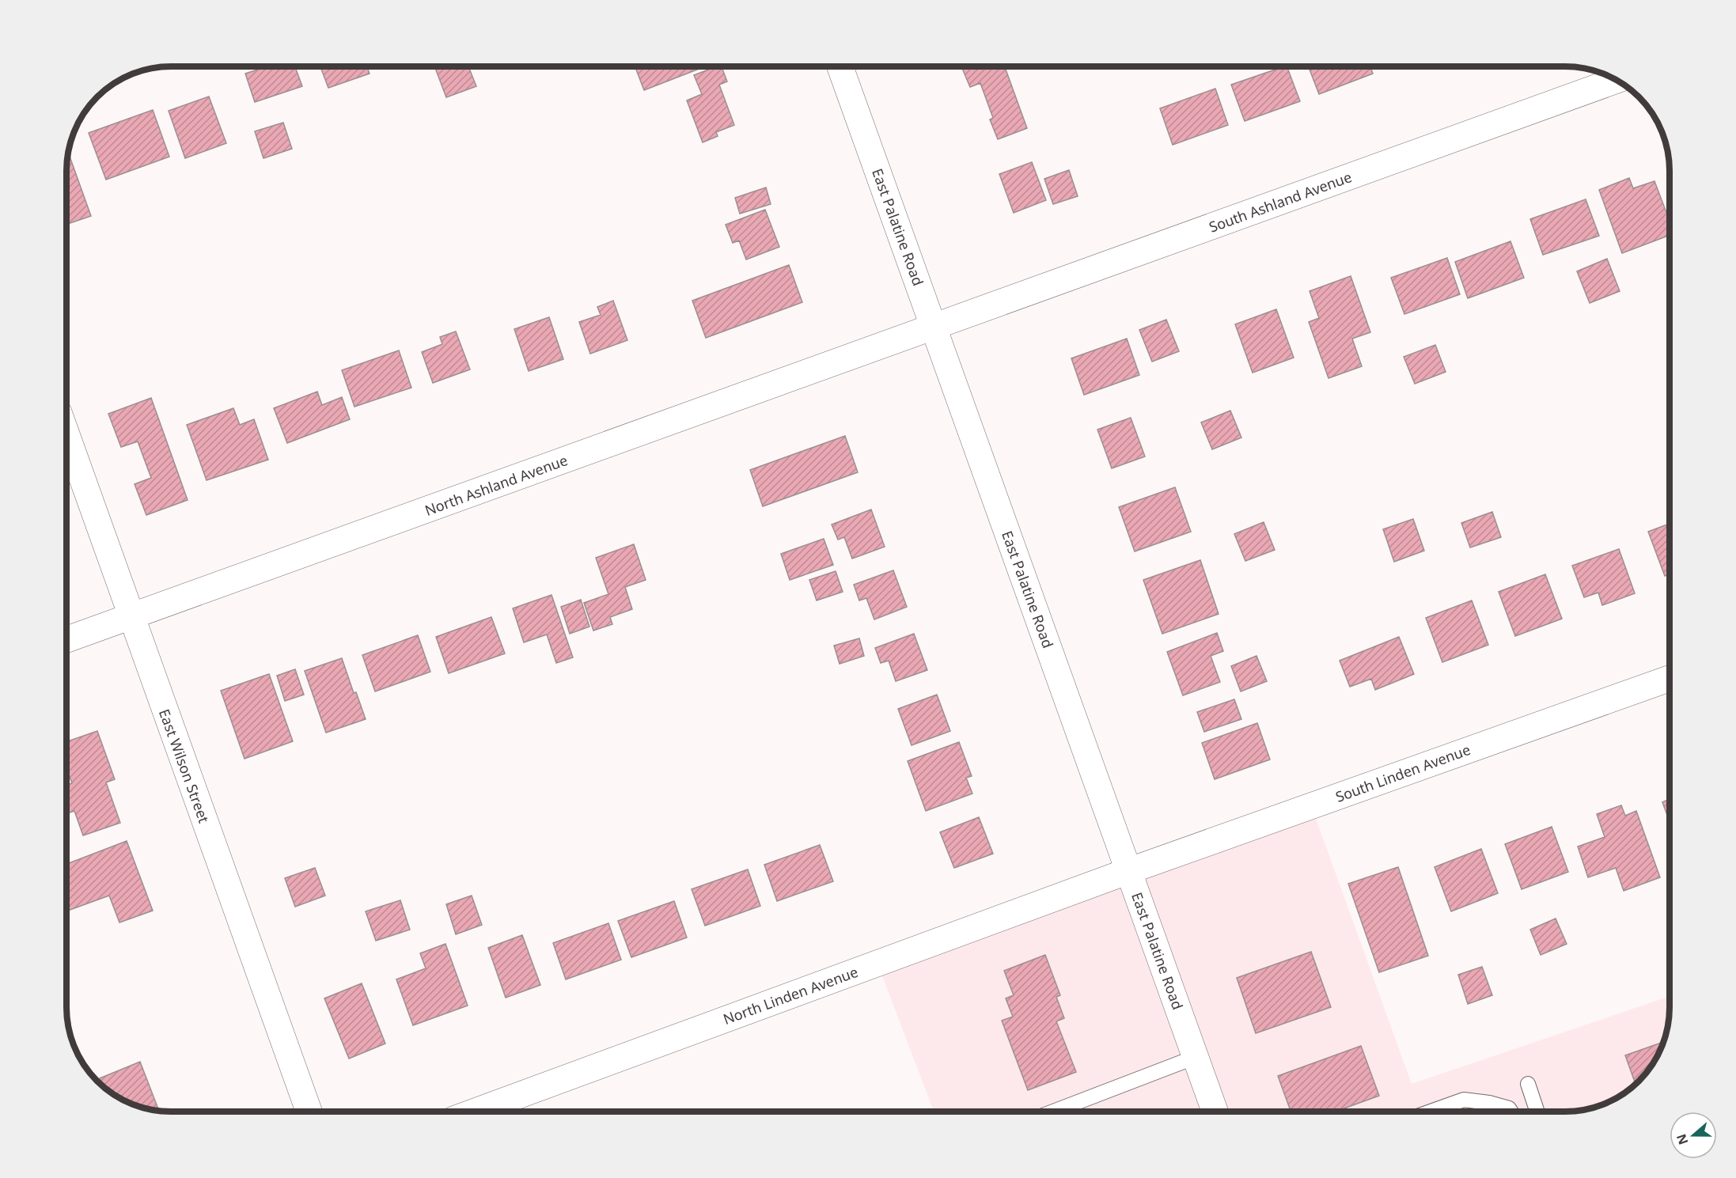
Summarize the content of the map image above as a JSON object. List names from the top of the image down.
{
  "streets": {
    "street": [
      "South Ashland Avenue",
      "East Palatine Road",
      "North Ashland Avenue",
      "East Wilson Street",
      "South Linden Avenue",
      "North Linden Avenue"
    ]
  },
  "crossings": [
    ["South Ashland Avenue", "East Palatine Road"],
    ["South Ashland Avenue", "North Ashland Avenue"],
    ["East Palatine Road", "North Ashland Avenue"],
    ["East Palatine Road", "South Linden Avenue"],
    ["East Palatine Road", "North Linden Avenue"],
    ["North Ashland Avenue", "East Wilson Street"],
    ["South Linden Avenue", "North Linden Avenue"]
  ],
  "north": "left"
}
